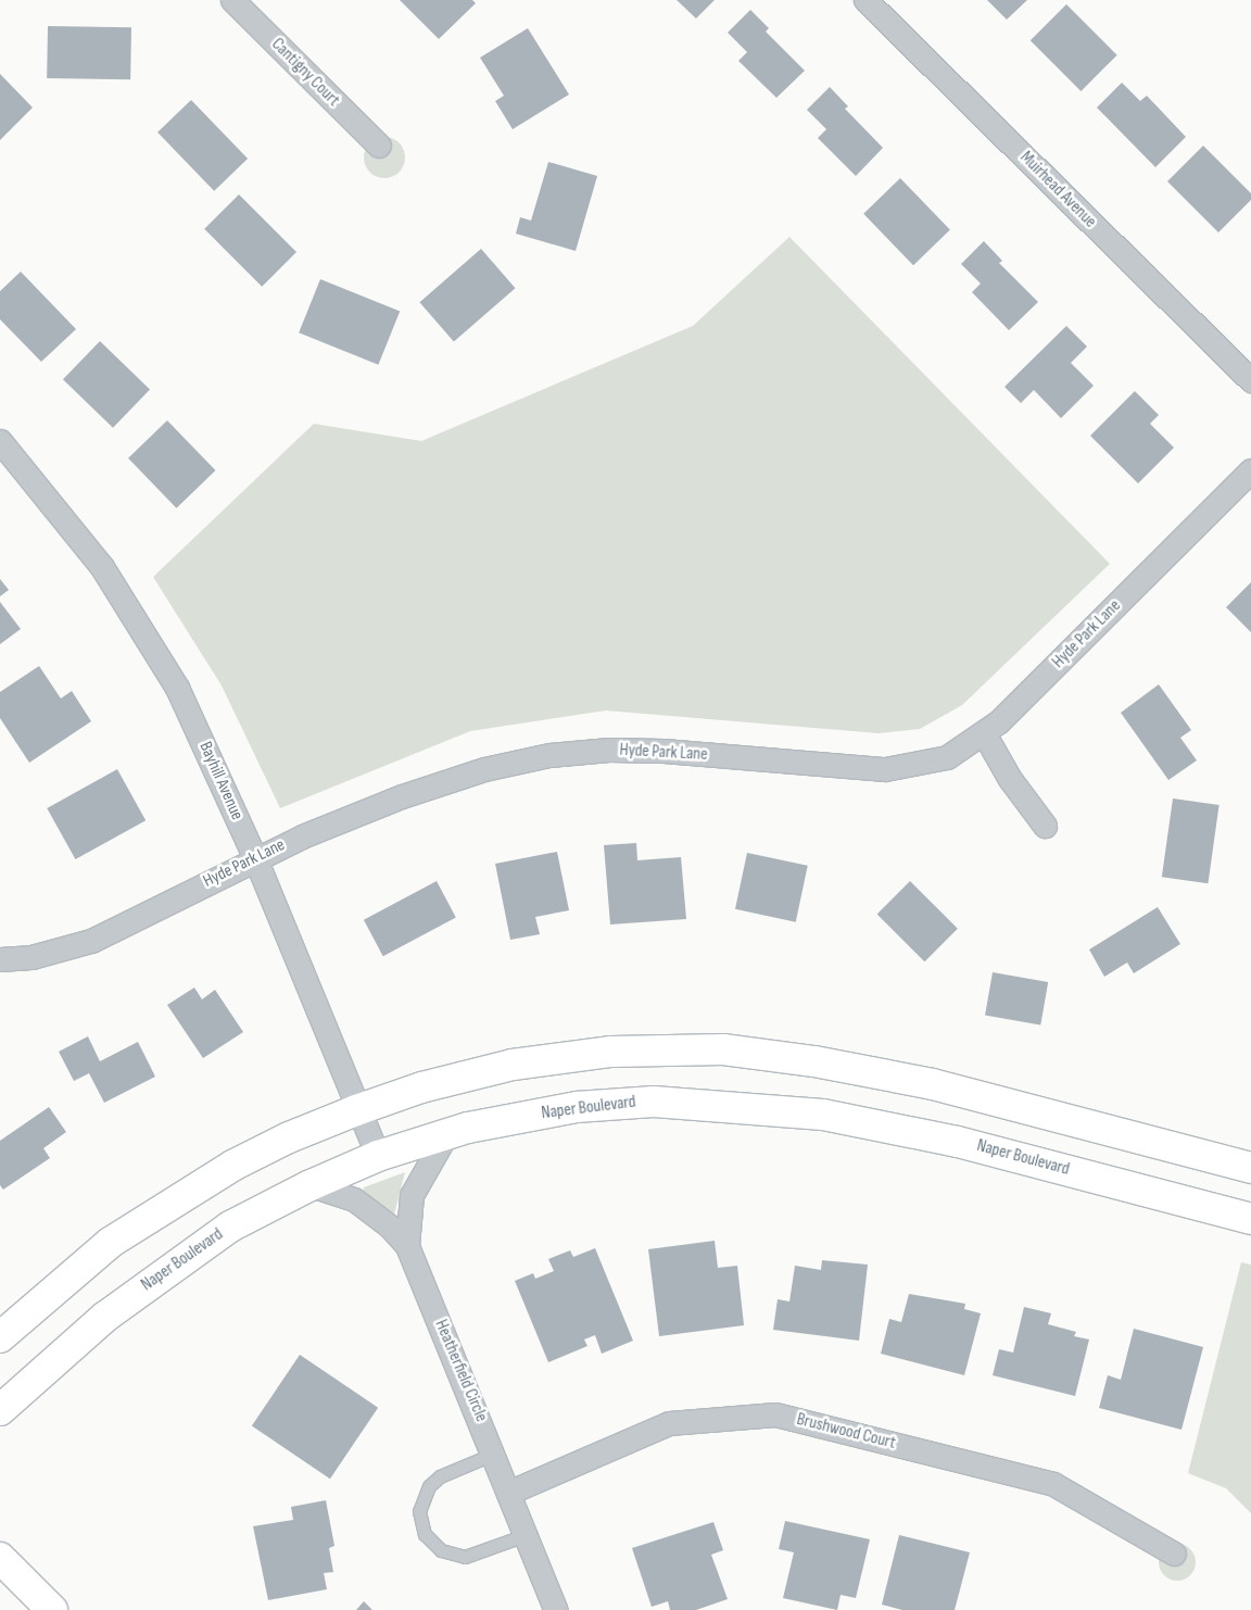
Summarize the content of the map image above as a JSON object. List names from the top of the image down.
{
  "streets": {
    "main road": ["Naper Boulevard"],
    "street": [
      "Cantigny Court",
      "Muirhead Avenue",
      "Hyde Park Lane",
      "Bayhill Avenue",
      "Heatherfield Circle",
      "Brushwood Court"
    ]
  },
  "crossings": [
    ["Hyde Park Lane", "Bayhill Avenue"],
    ["Bayhill Avenue", "Naper Boulevard"],
    ["Naper Boulevard", "Heatherfield Circle"],
    ["Heatherfield Circle", "Brushwood Court"]
  ]
}
